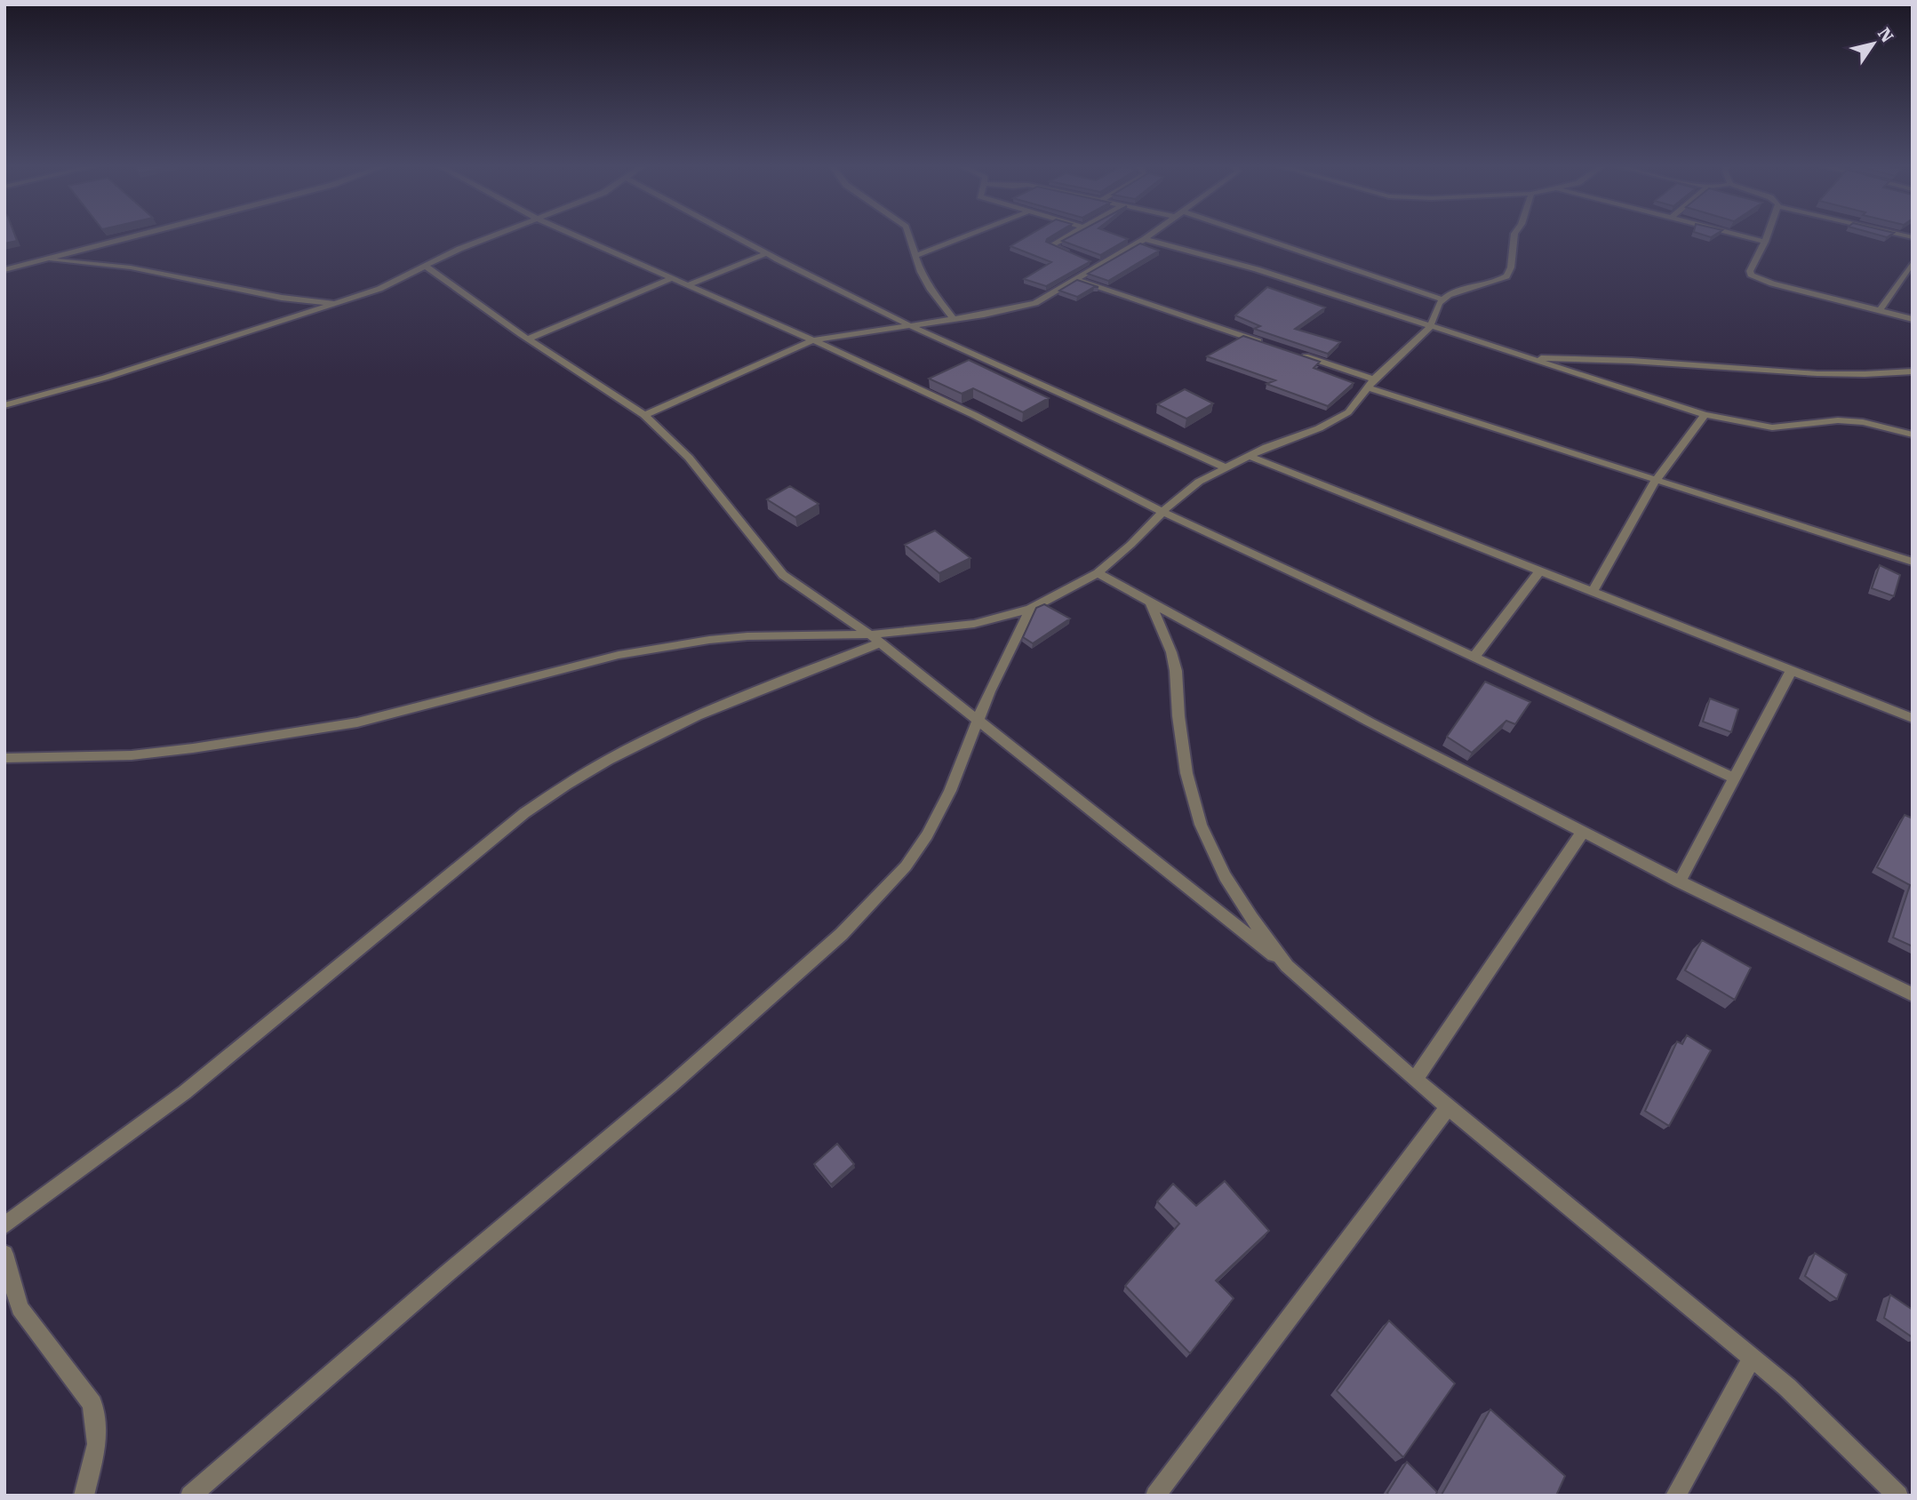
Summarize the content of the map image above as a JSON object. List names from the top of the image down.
{
  "north": "top right"
}
